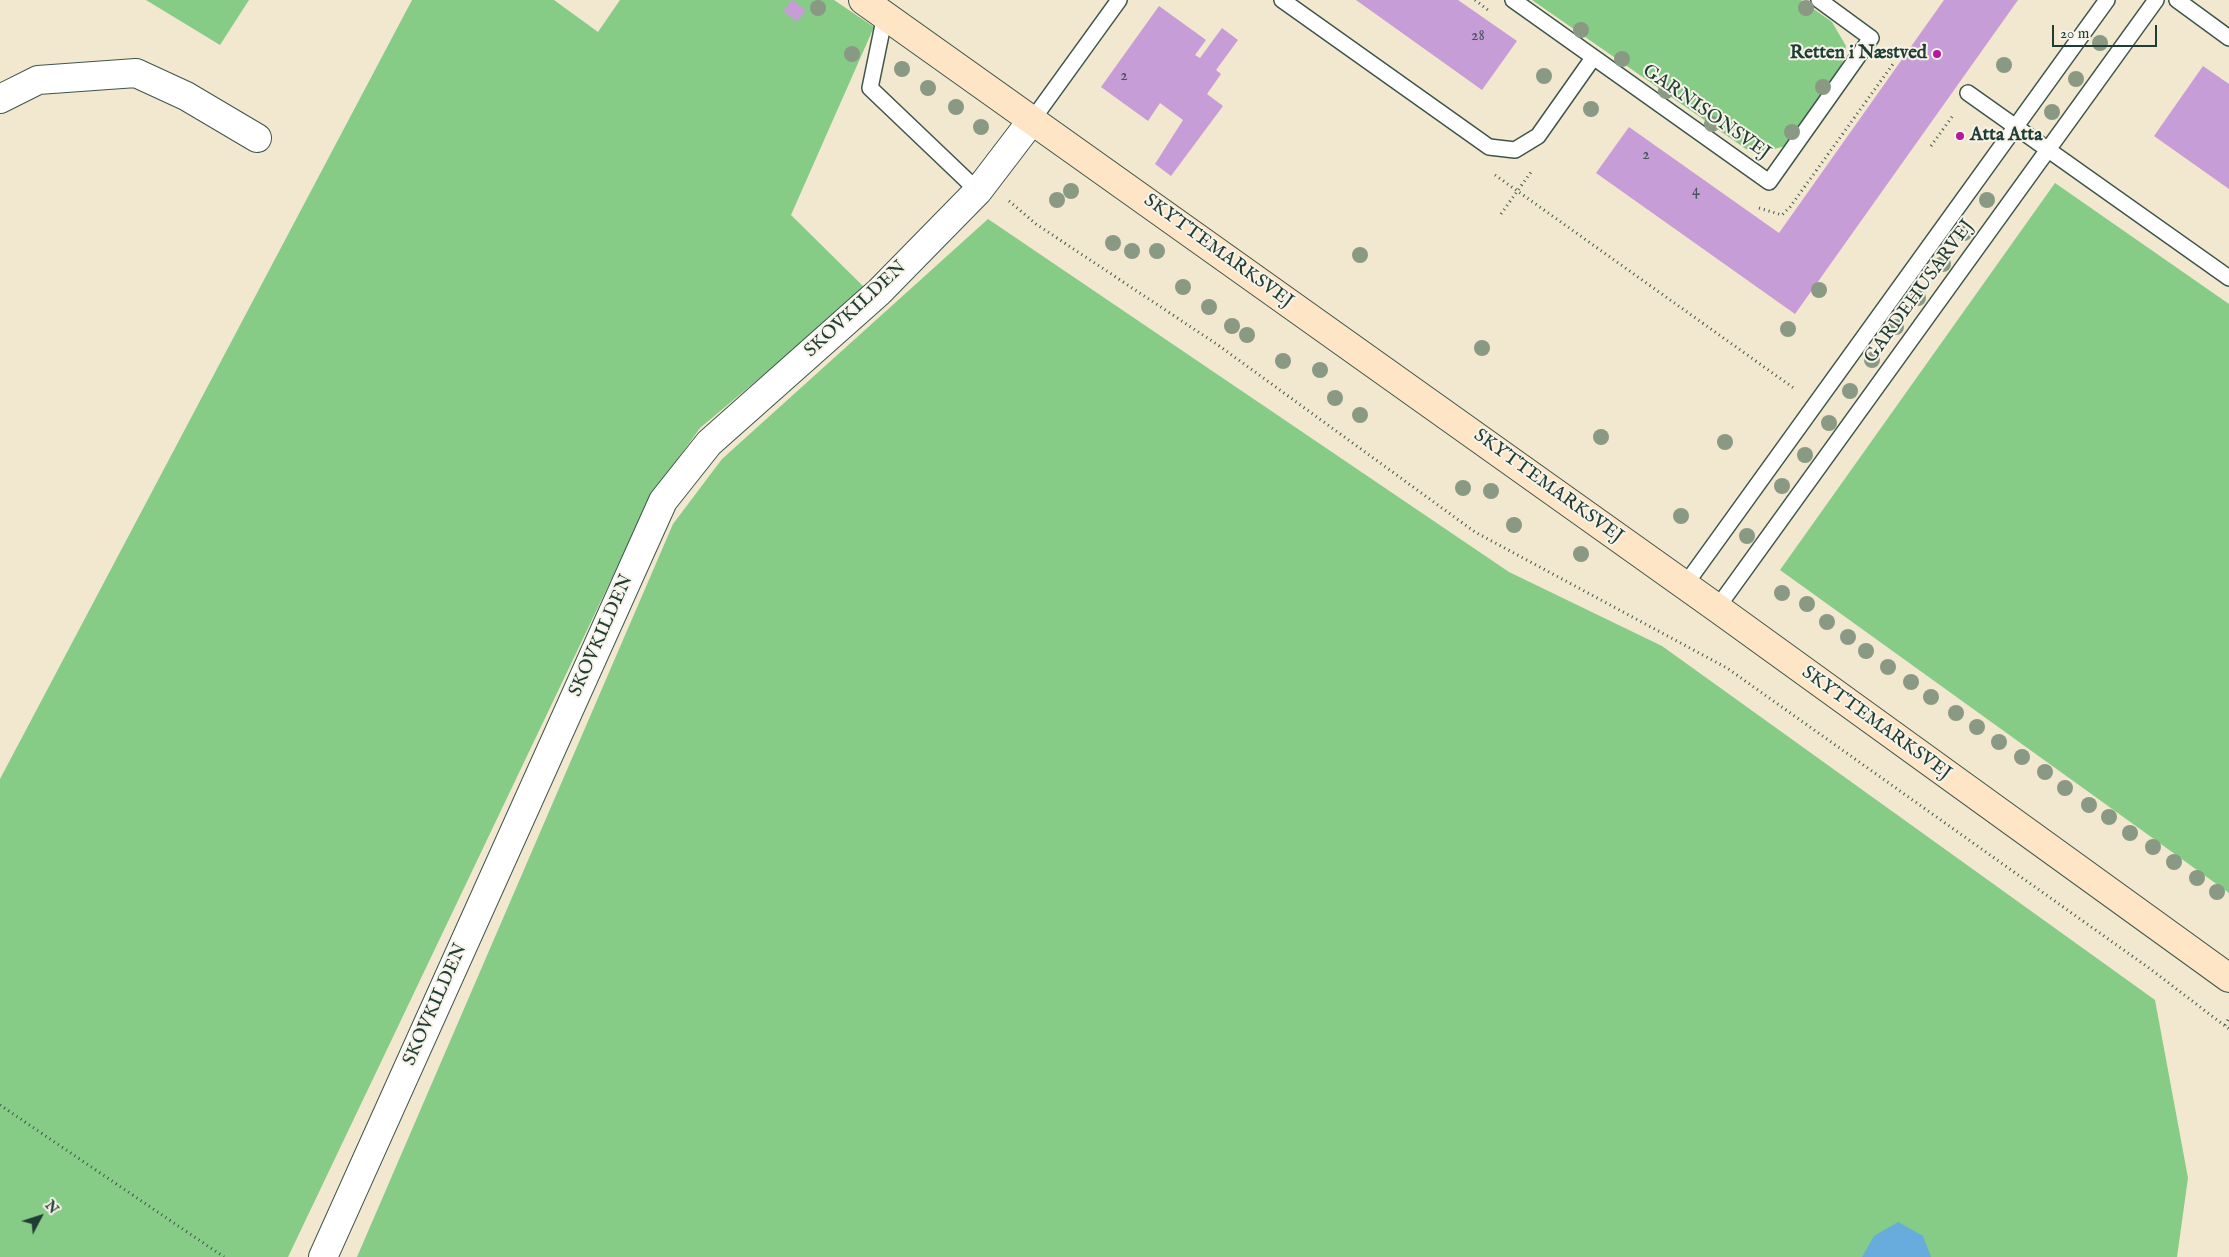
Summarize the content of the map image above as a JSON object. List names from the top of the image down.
{
  "streets": {
    "street": ["SKYTTEMARKSVEJ", "SKOVKILDEN"],
    "lane": ["GARNISONSVEJ", "GARDEHUSARVEJ"]
  },
  "crossings": [
    ["SKYTTEMARKSVEJ", "GARDEHUSARVEJ"],
    ["SKYTTEMARKSVEJ", "SKOVKILDEN"]
  ],
  "places": ["Retten i Næstved", "Atta Atta"],
  "house_numbers": [
    "28",
    "2",
    "2",
    "4"
  ],
  "scale_bar": "20 m",
  "north": "top right"
}
